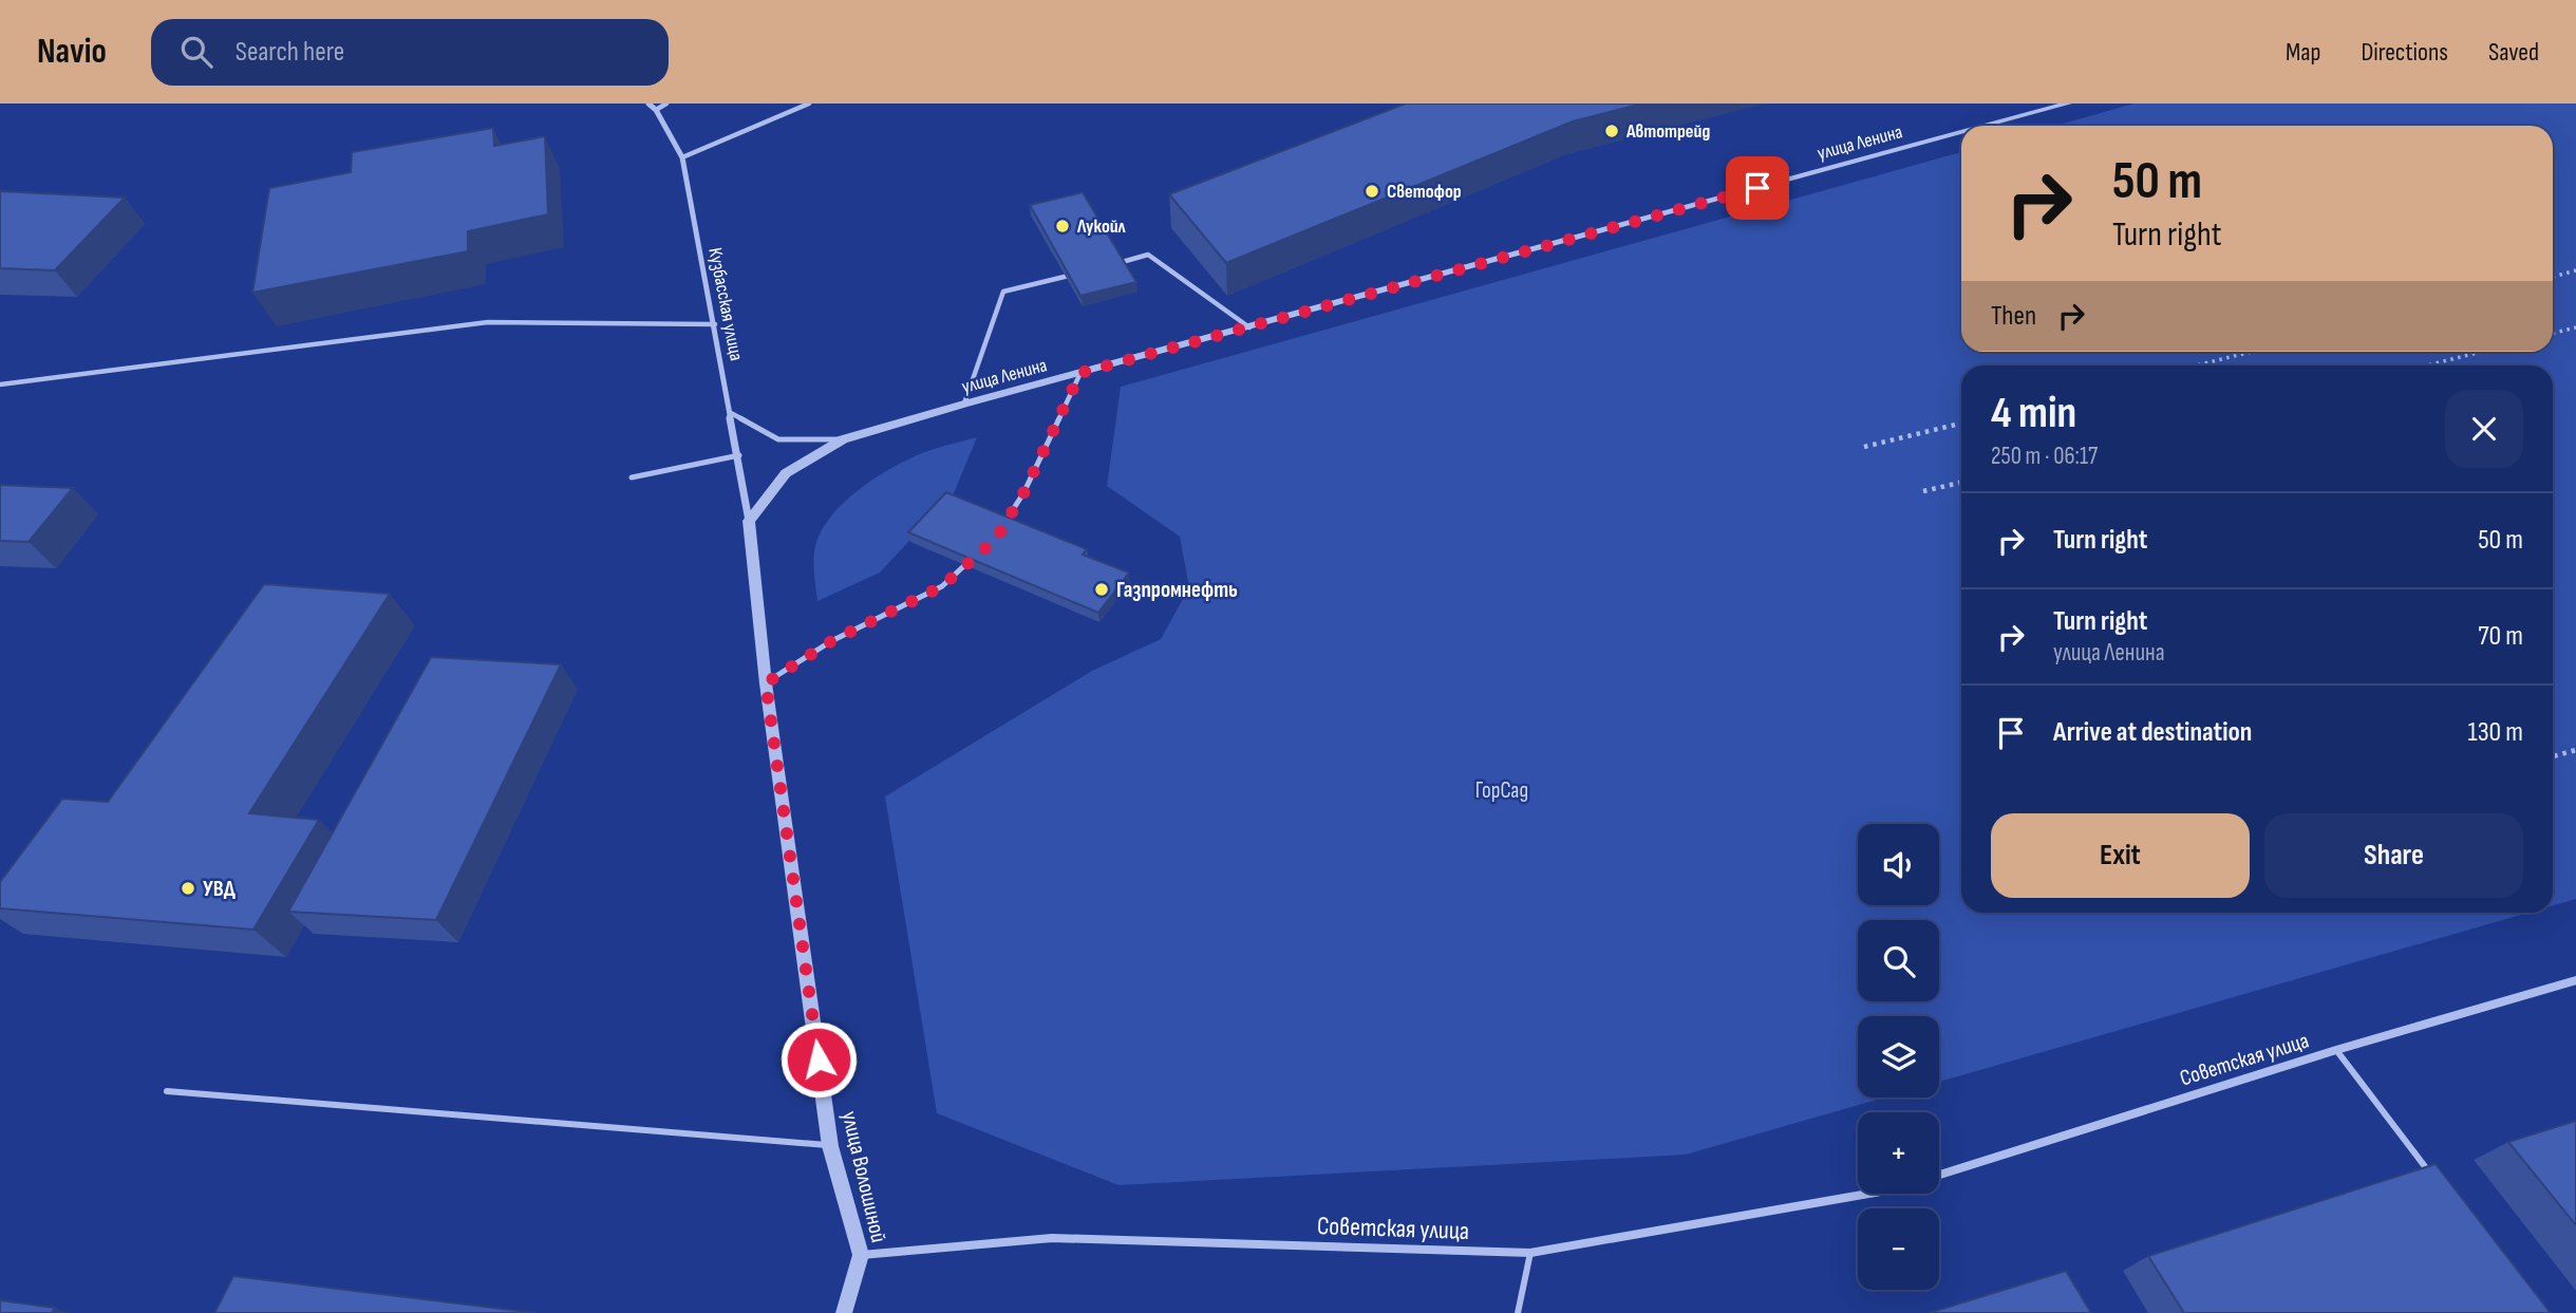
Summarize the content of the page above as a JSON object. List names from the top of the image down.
{
  "streets": {
    "street": [
      "улица Ленина",
      "Кузбасская улица",
      "Советская улица",
      "улица Волошиной"
    ]
  },
  "crossings": [
    ["улица Ленина", "Кузбасская улица"],
    ["улица Ленина", "улица Волошиной"],
    ["Кузбасская улица", "улица Волошиной"],
    ["Советская улица", "улица Волошиной"]
  ],
  "parks": ["ГорСад"],
  "places": [
    "Автотрейд",
    "Светофор",
    "Лукойл",
    "Газпромнефть",
    "УВД"
  ],
  "page": {
    "header": "Navio",
    "search": "Search here",
    "nav": ["Map", "Directions", "Saved"],
    "turn": ["50 m", "Turn right"],
    "then": "Then",
    "heading": ["4 min", "250 m · 06:17"],
    "list": [
      {
        "name": "Turn right",
        "value": "50 m"
      },
      {
        "name": "Turn right",
        "note": "улица Ленина",
        "value": "70 m"
      },
      {
        "name": "Arrive at destination",
        "value": "130 m"
      }
    ],
    "buttons": ["Exit", "Share"],
    "map_buttons": ["+", "−"]
  }
}
